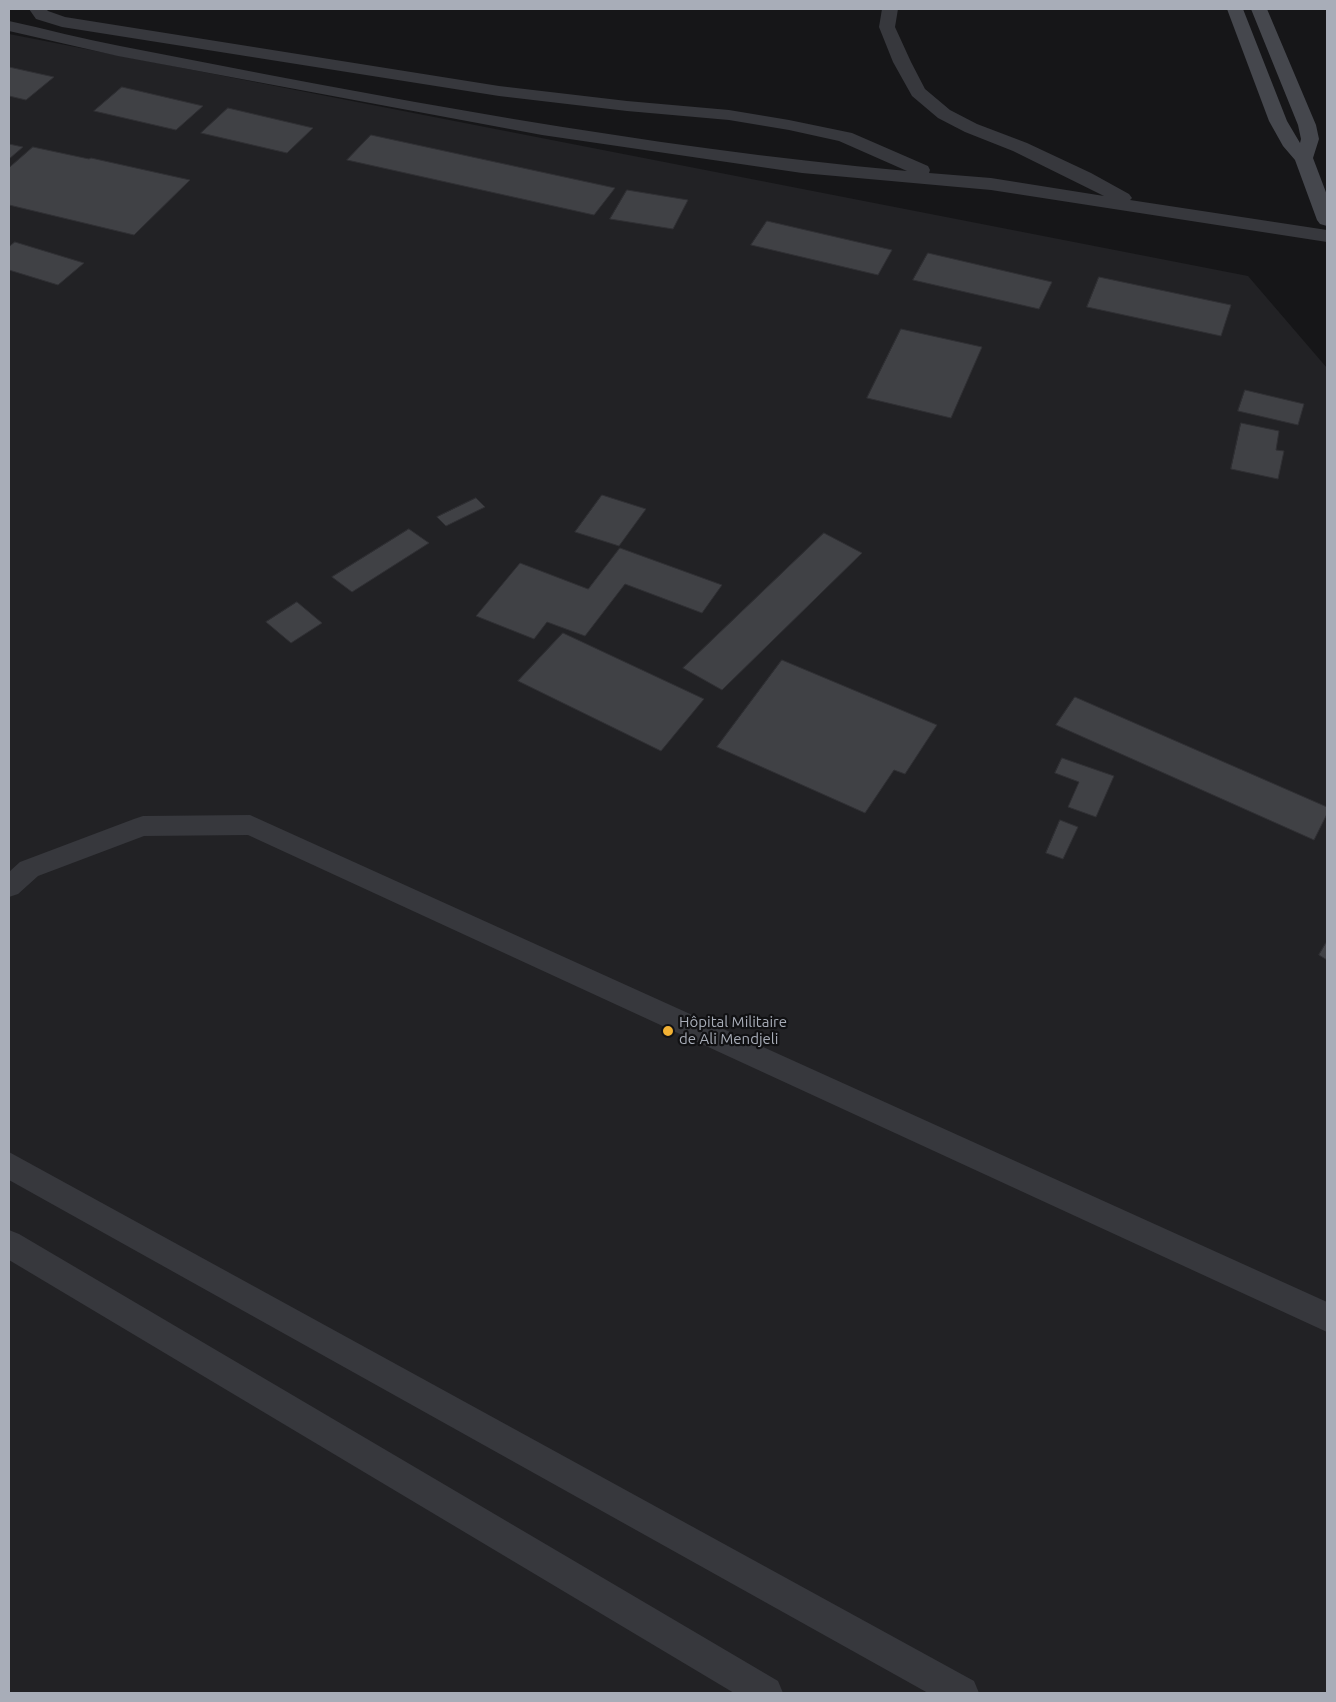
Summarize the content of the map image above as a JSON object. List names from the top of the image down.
{
  "places": ["Hôpital Militaire de Ali Mendjeli"]
}
